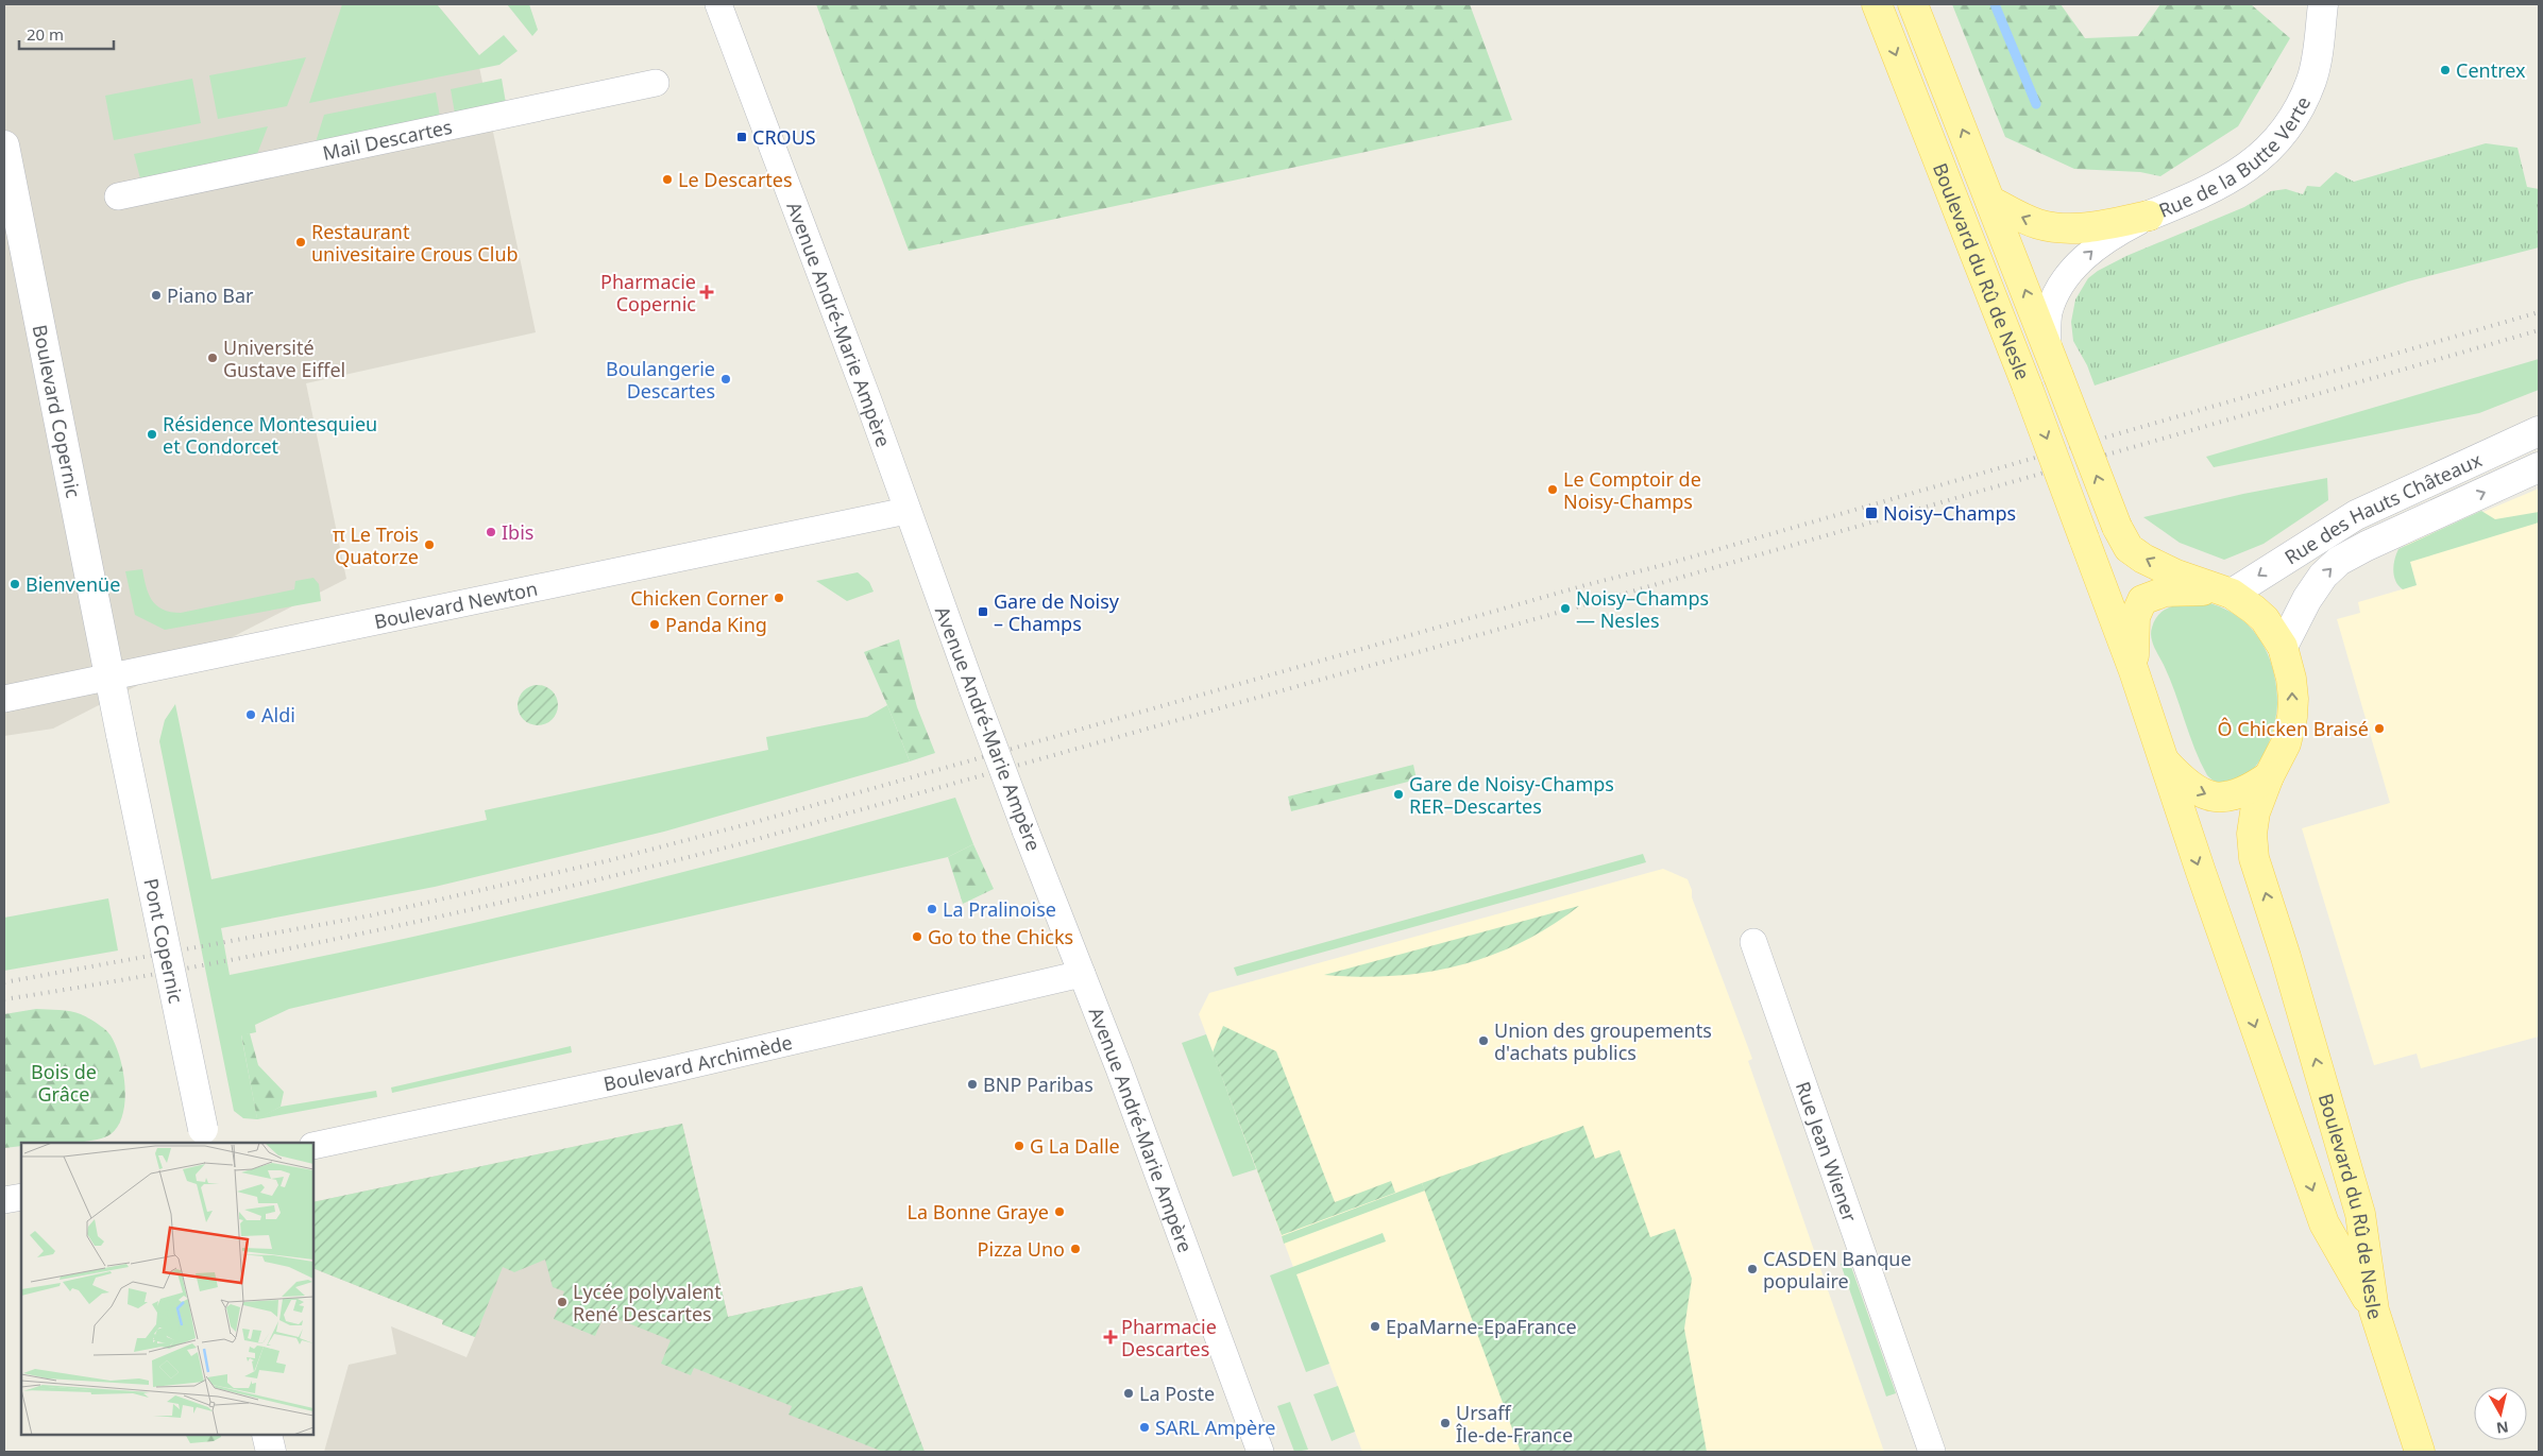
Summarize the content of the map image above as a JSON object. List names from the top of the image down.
{
  "streets": {
    "main road": ["Boulevard du Rû de Nesle"],
    "street": [
      "Mail Descartes",
      "Rue de la Butte Verte",
      "Avenue André-Marie Ampère",
      "Boulevard Copernic",
      "Rue des Hauts Châteaux",
      "Boulevard Newton",
      "Pont Copernic",
      "Boulevard Archimède",
      "Rue Jean Wiener"
    ]
  },
  "crossings": [
    ["Boulevard du Rû de Nesle", "Rue des Hauts Châteaux"],
    ["Avenue André-Marie Ampère", "Boulevard Newton"],
    ["Avenue André-Marie Ampère", "Boulevard Archimède"],
    ["Boulevard Copernic", "Boulevard Newton"],
    ["Boulevard Copernic", "Pont Copernic"],
    ["Boulevard Newton", "Pont Copernic"]
  ],
  "one_way": ["Rue de la Butte Verte"],
  "parks": ["Bois de Grâce"],
  "places": {
    "other": [
      "Centrex",
      "Le Descartes",
      "Restaurant univesitaire Crous Club",
      "Piano Bar",
      "Université Gustave Eiffel",
      "Boulangerie Descartes",
      "Résidence Montesquieu et Condorcet",
      "Le Comptoir de Noisy-Champs",
      "Ibis",
      "π Le Trois Quatorze",
      "Bienvenüe",
      "Chicken Corner",
      "Noisy–Champs — Nesles",
      "Panda King",
      "Aldi",
      "Ô Chicken Braisé",
      "Gare de Noisy-Champs RER–Descartes",
      "La Pralinoise",
      "Go to the Chicks",
      "Union des groupements d'achats publics",
      "BNP Paribas",
      "G La Dalle",
      "La Bonne Graye",
      "Pizza Uno",
      "CASDEN Banque populaire",
      "Lycée polyvalent René Descartes",
      "EpaMarne-EpaFrance",
      "La Poste",
      "Ursaff Île-de-France",
      "SARL Ampère"
    ],
    "transit": ["CROUS", "Noisy–Champs", "Gare de Noisy – Champs"],
    "health": ["Pharmacie Copernic", "Pharmacie Descartes"]
  },
  "scale_bar": "20 m",
  "north": "bottom"
}
